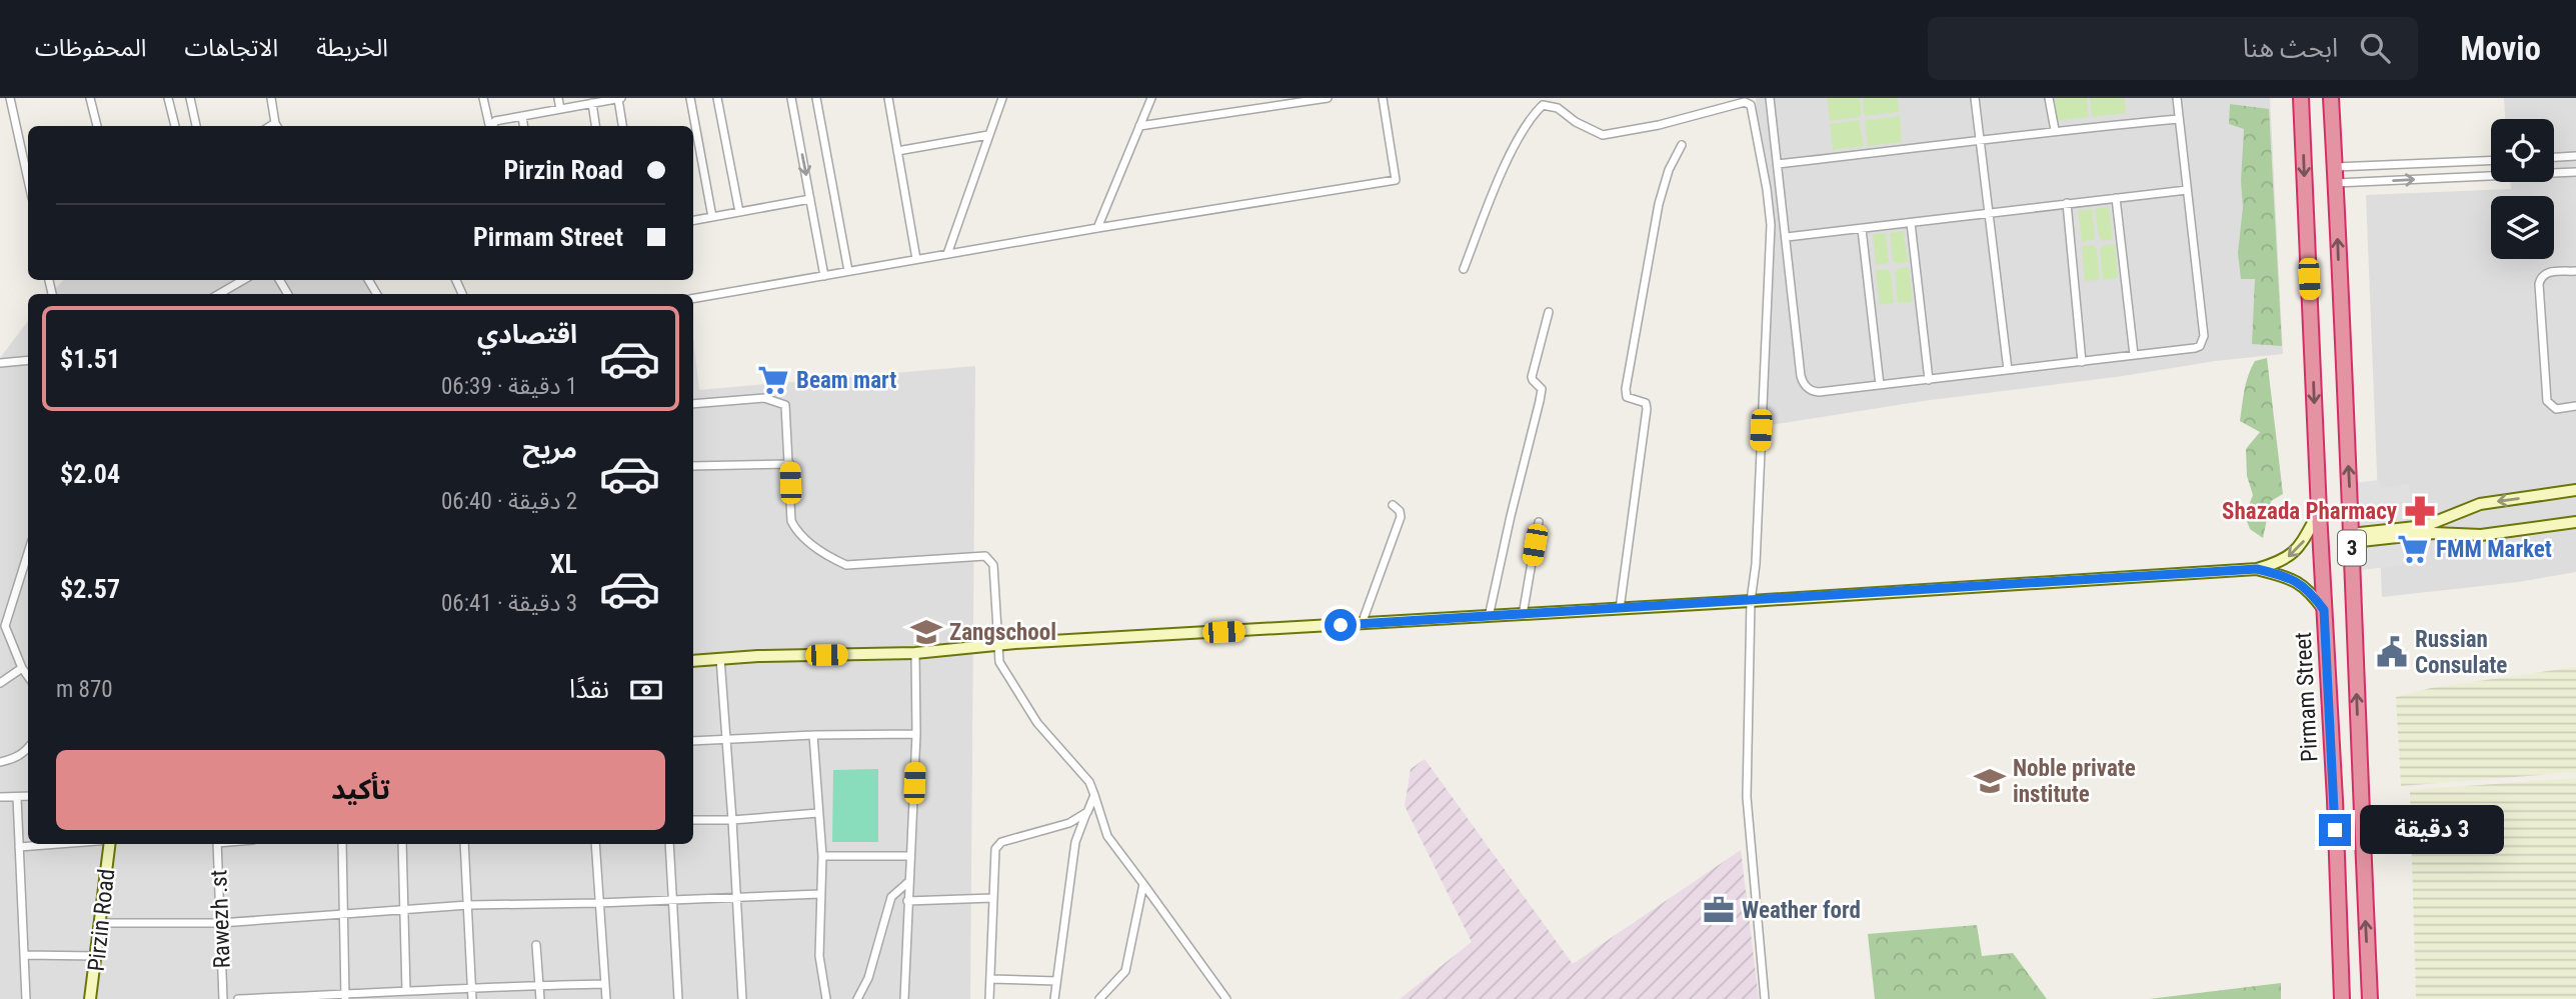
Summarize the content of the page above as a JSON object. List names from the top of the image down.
{
  "streets": {
    "highway": ["3", "Pirmam Street"],
    "street": ["Rawezh .st", "Pirzin Road"]
  },
  "places": {
    "supermarket": ["Beam mart", "FMM Market"],
    "pharmacy": ["Shazada Pharmacy"],
    "school or university": ["Zangschool", "Noble private institute"],
    "public building": ["Russian Consulate"],
    "office": ["Weather ford"]
  },
  "page": {
    "header": "Movio",
    "search": "ابحث هنا",
    "nav": ["الخريطة", "الاتجاهات", "المحفوظات"],
    "banner": ["Pirzin Road", "Pirmam Street"],
    "list": [
      {
        "name": "اقتصادي",
        "note": "1 دقيقة · 06:39",
        "value": "$1.51"
      },
      {
        "name": "مريح",
        "note": "2 دقيقة · 06:40",
        "value": "$2.04"
      },
      {
        "name": "XL",
        "note": "3 دقيقة · 06:41",
        "value": "$2.57"
      }
    ],
    "pay": ["نقدًا", "870 m"],
    "buttons": "تأكيد",
    "bubble": "3 دقيقة"
  }
}
